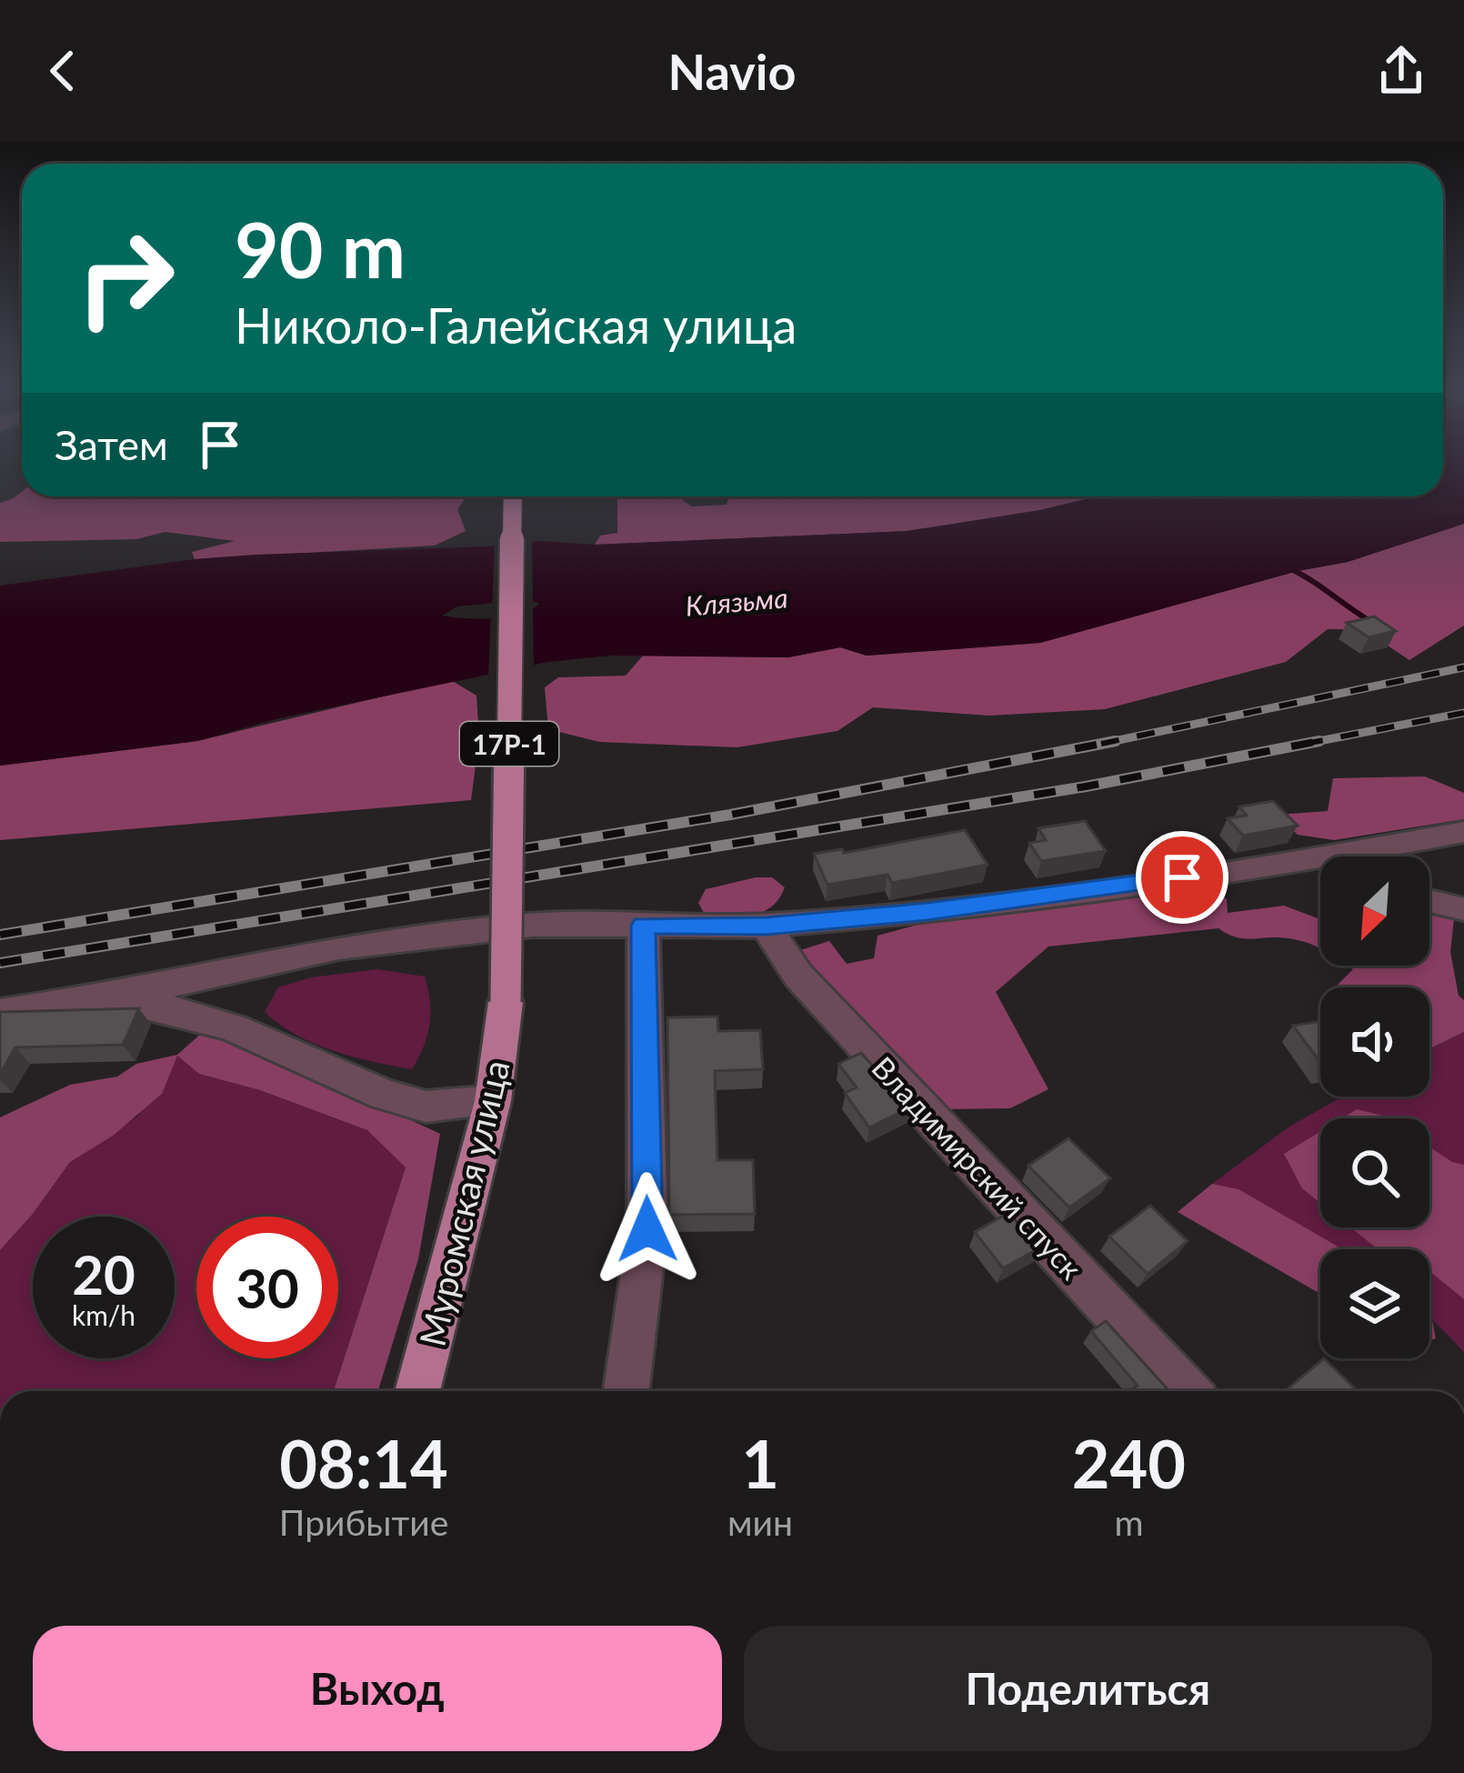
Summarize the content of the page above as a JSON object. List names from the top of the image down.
{
  "streets": {
    "main road": ["17Р-1", "Муромская улица"],
    "street": ["Владимирский спуск"]
  },
  "water": ["Клязьма"],
  "north": "bottom left",
  "page": {
    "header": "Navio",
    "turn": ["90 m", "Николо-Галейская улица"],
    "then": "Затем",
    "speed": "20 km/h",
    "limit": "30",
    "eta": [
      "08:14",
      "Прибытие",
      "1",
      "мин",
      "240",
      "m"
    ],
    "buttons": ["Выход", "Поделиться"]
  }
}
